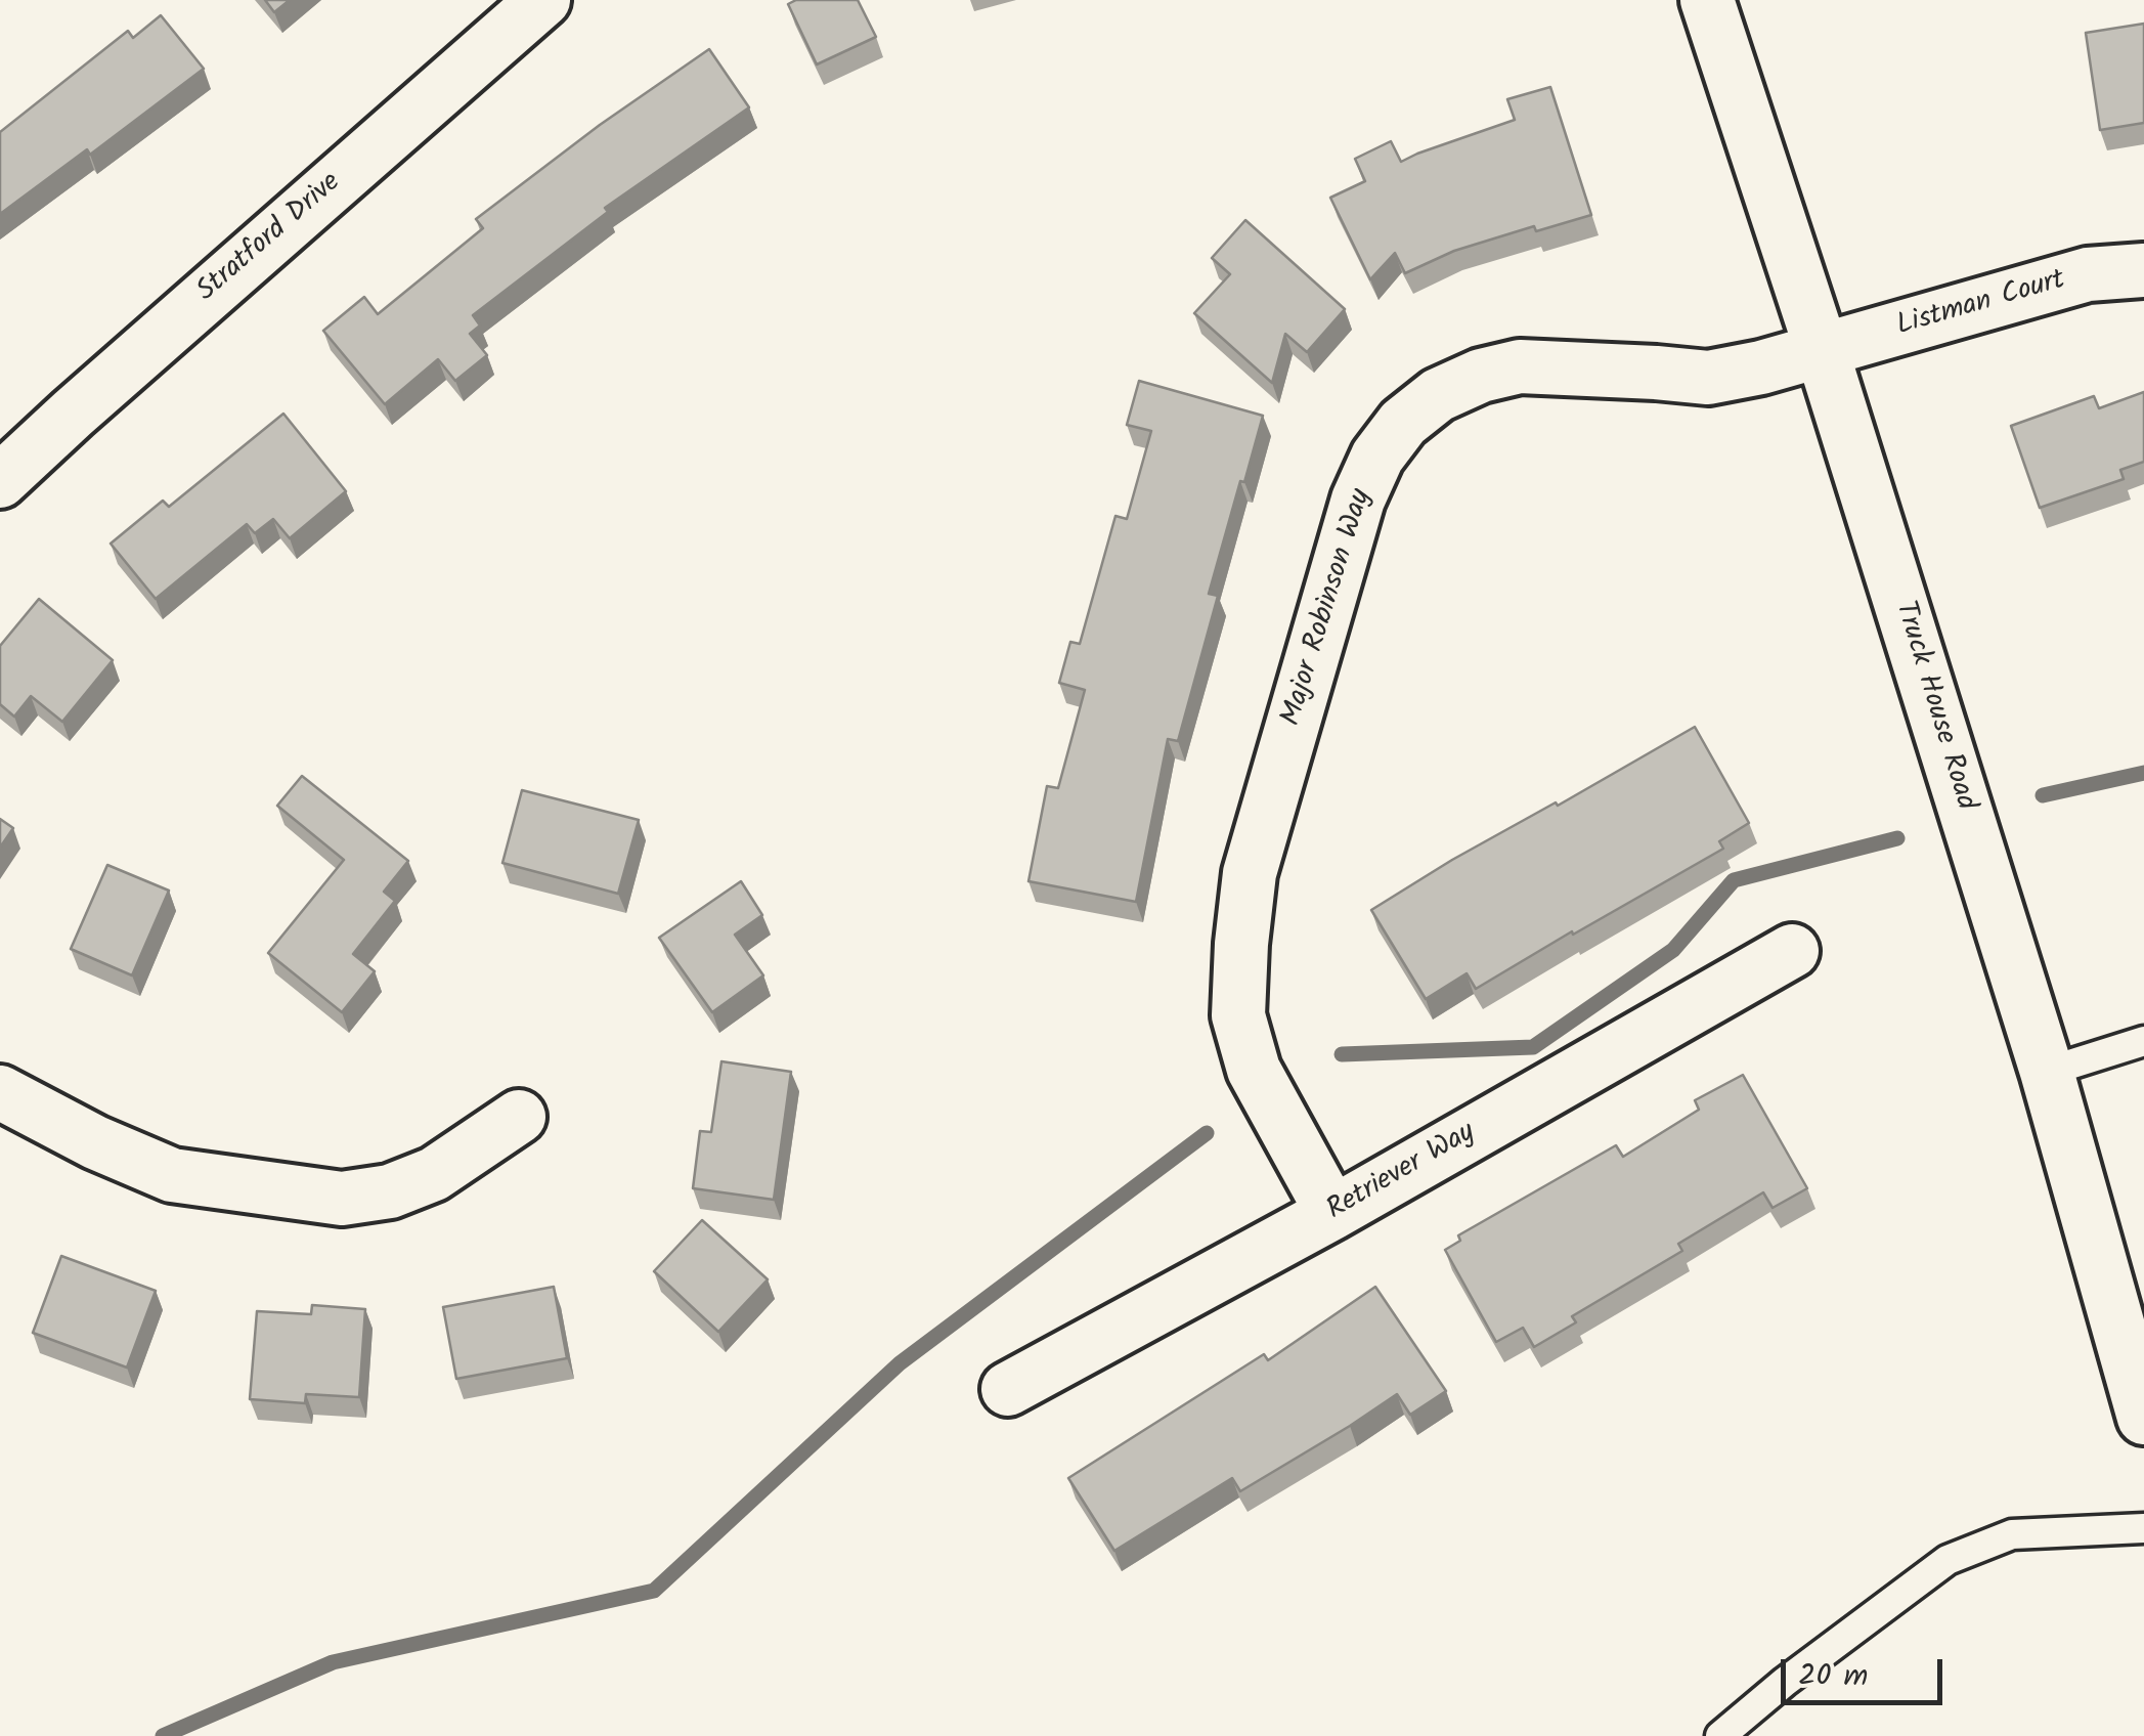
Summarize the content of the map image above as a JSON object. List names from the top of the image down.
{
  "streets": {
    "street": [
      "Stratford Drive",
      "Listman Court",
      "Major Robinson Way",
      "Truck House Road",
      "Retriever Way"
    ]
  },
  "crossings": [
    ["Listman Court", "Major Robinson Way"],
    ["Listman Court", "Truck House Road"],
    ["Major Robinson Way", "Truck House Road"],
    ["Major Robinson Way", "Retriever Way"]
  ],
  "scale_bar": "20 m"
}
